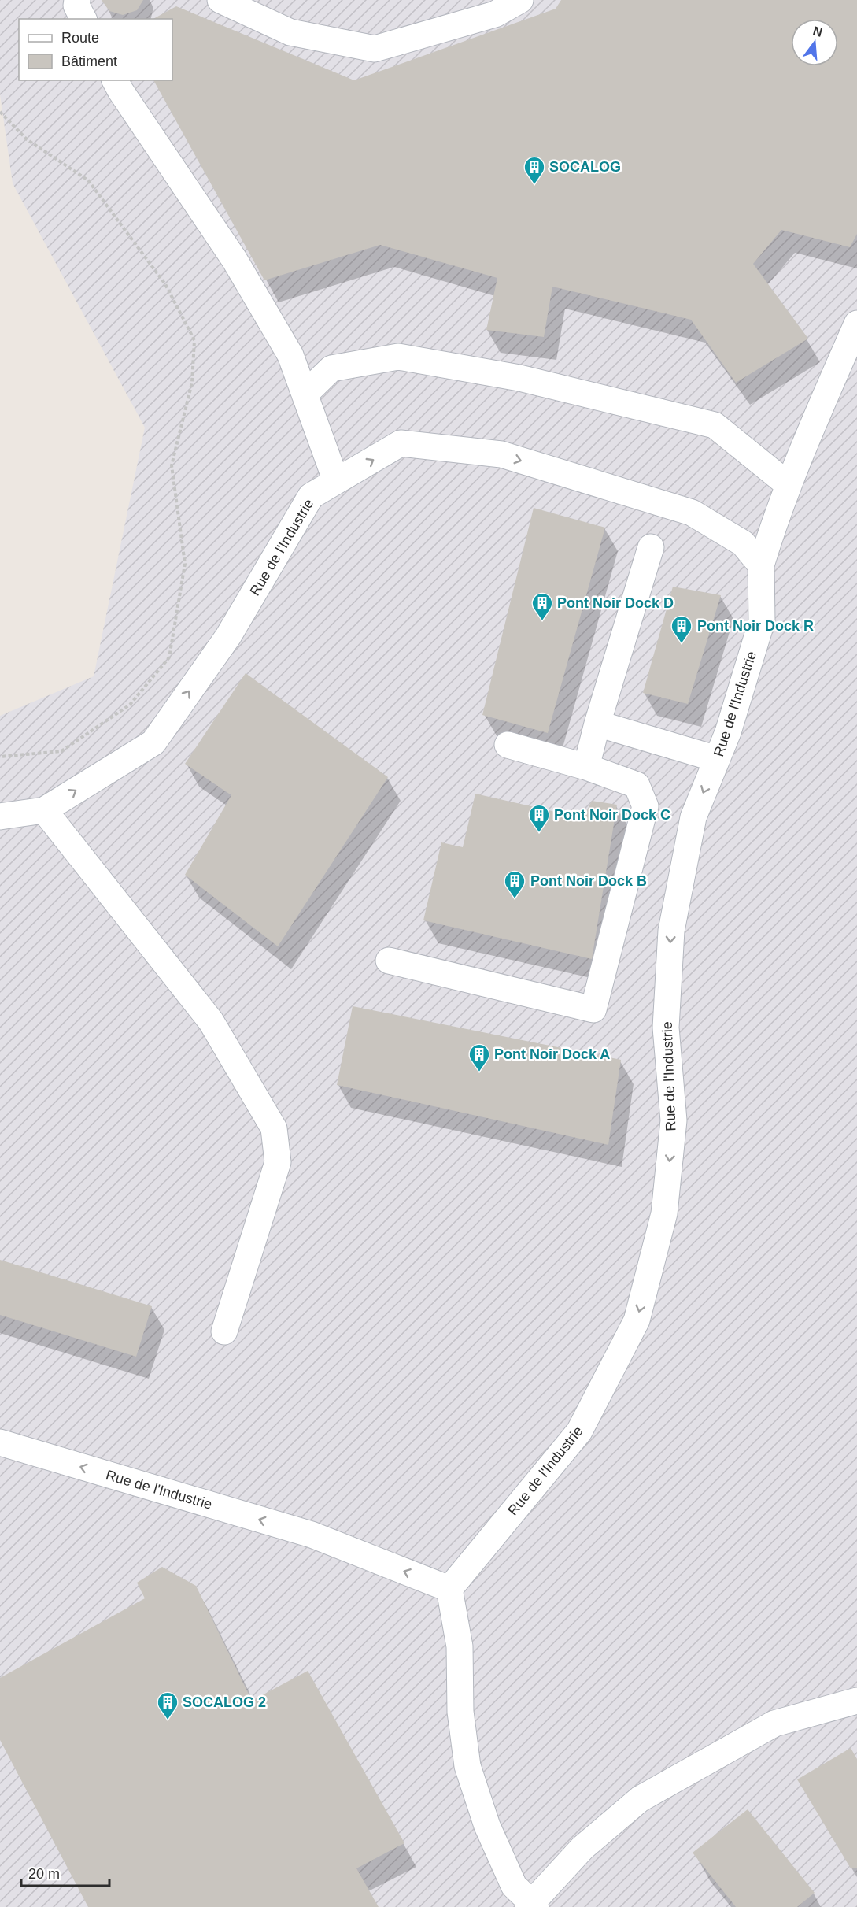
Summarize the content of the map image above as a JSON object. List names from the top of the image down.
{
  "streets": {
    "street": ["Rue de l'Industrie"]
  },
  "places": {
    "building": [
      "SOCALOG",
      "Pont Noir Dock D",
      "Pont Noir Dock R",
      "Pont Noir Dock C",
      "Pont Noir Dock B",
      "Pont Noir Dock A",
      "SOCALOG 2"
    ]
  },
  "legend": ["Route", "Bâtiment"],
  "scale_bar": "20 m",
  "north": "top"
}
